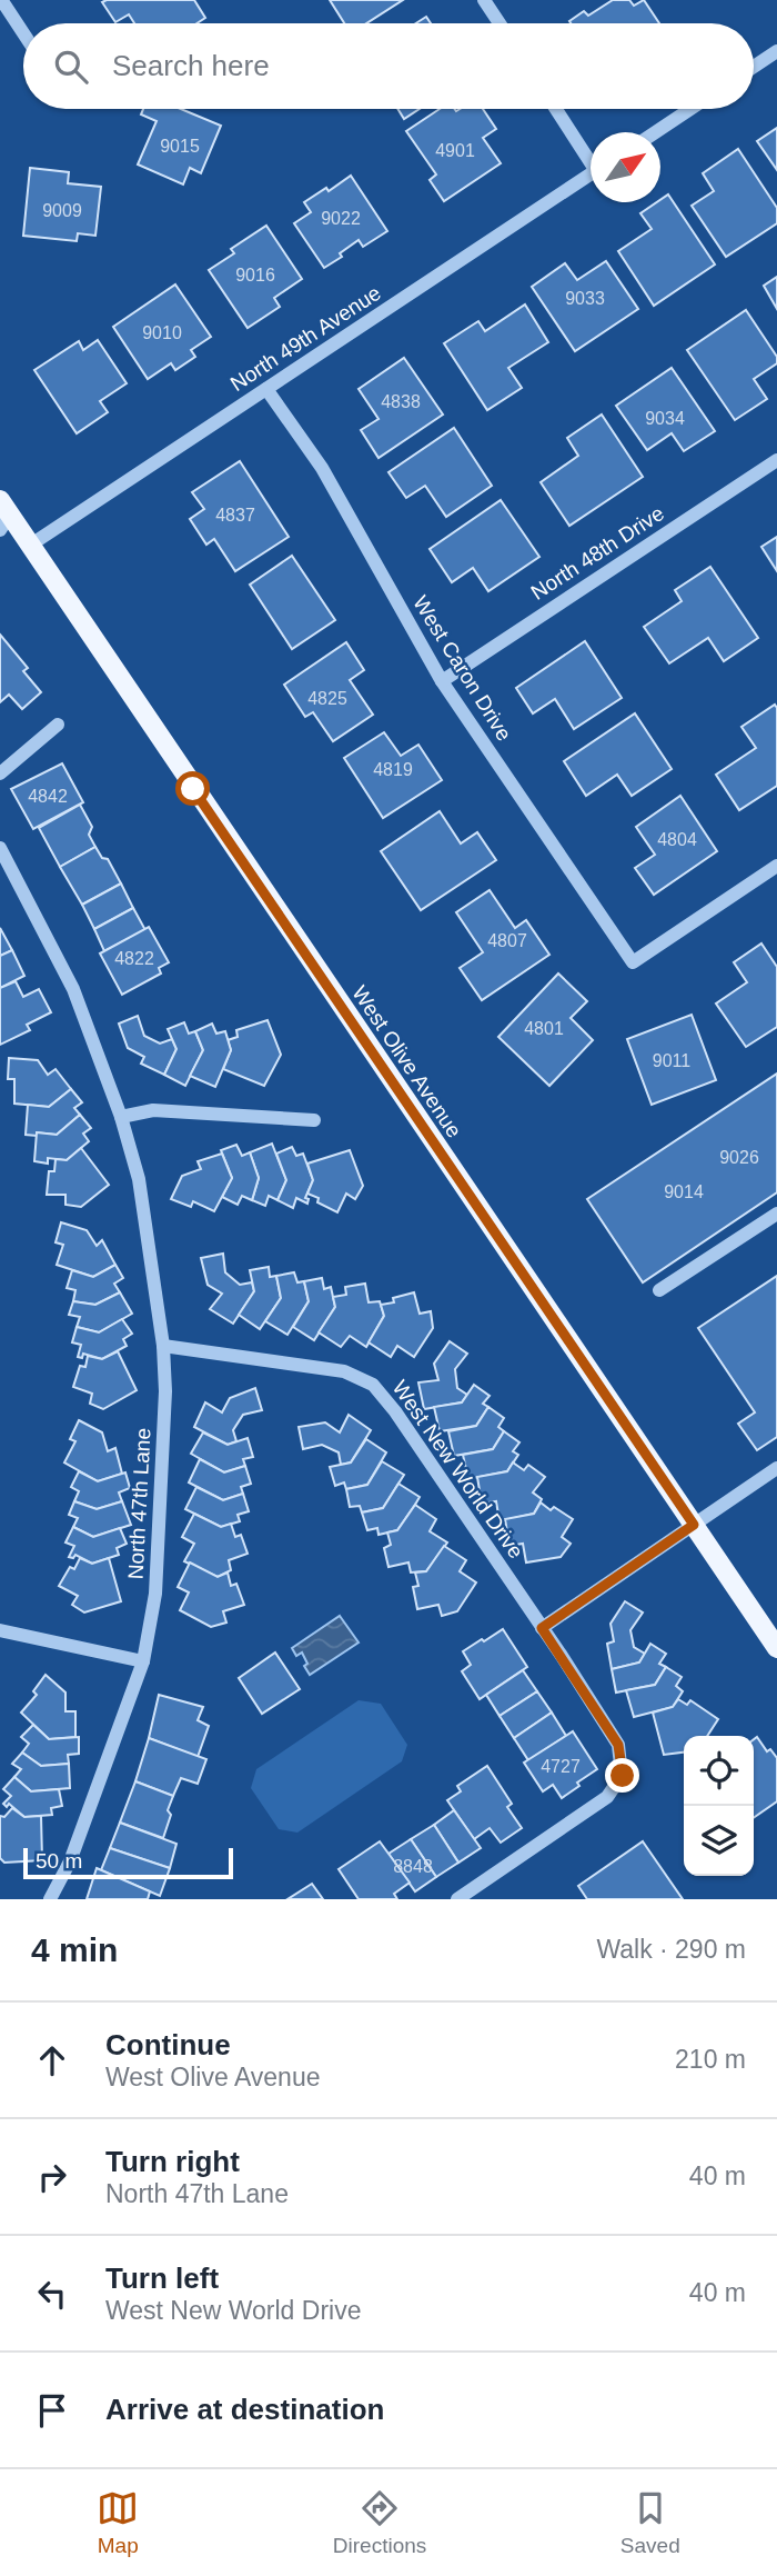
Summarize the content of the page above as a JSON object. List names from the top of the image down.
{
  "streets": {
    "main road": ["West Olive Avenue"],
    "street": [
      "North 49th Avenue",
      "North 48th Drive",
      "West Caron Drive",
      "West New World Drive",
      "North 47th Lane"
    ]
  },
  "crossings": [
    ["North 49th Avenue", "West Caron Drive"],
    ["North 49th Avenue", "West Olive Avenue"],
    ["North 48th Drive", "West Caron Drive"],
    ["West New World Drive", "North 47th Lane"]
  ],
  "house_numbers": [
    "9015",
    "4901",
    "9009",
    "9022",
    "9016",
    "9033",
    "9010",
    "4838",
    "9034",
    "4837",
    "4825",
    "4819",
    "4842",
    "4804",
    "4807",
    "4822",
    "4801",
    "9011",
    "9026",
    "9014",
    "4727",
    "8848"
  ],
  "scale_bar": "50 m",
  "north": "top right",
  "page": {
    "search": "Search here",
    "scale": "50 m",
    "heading": ["4 min", "Walk · 290 m"],
    "list": [
      ["Continue", "West Olive Avenue", "210 m"],
      ["Turn right", "North 47th Lane", "40 m"],
      ["Turn left", "West New World Drive", "40 m"],
      "Arrive at destination"
    ],
    "nav": ["Map", "Directions", "Saved"]
  }
}
